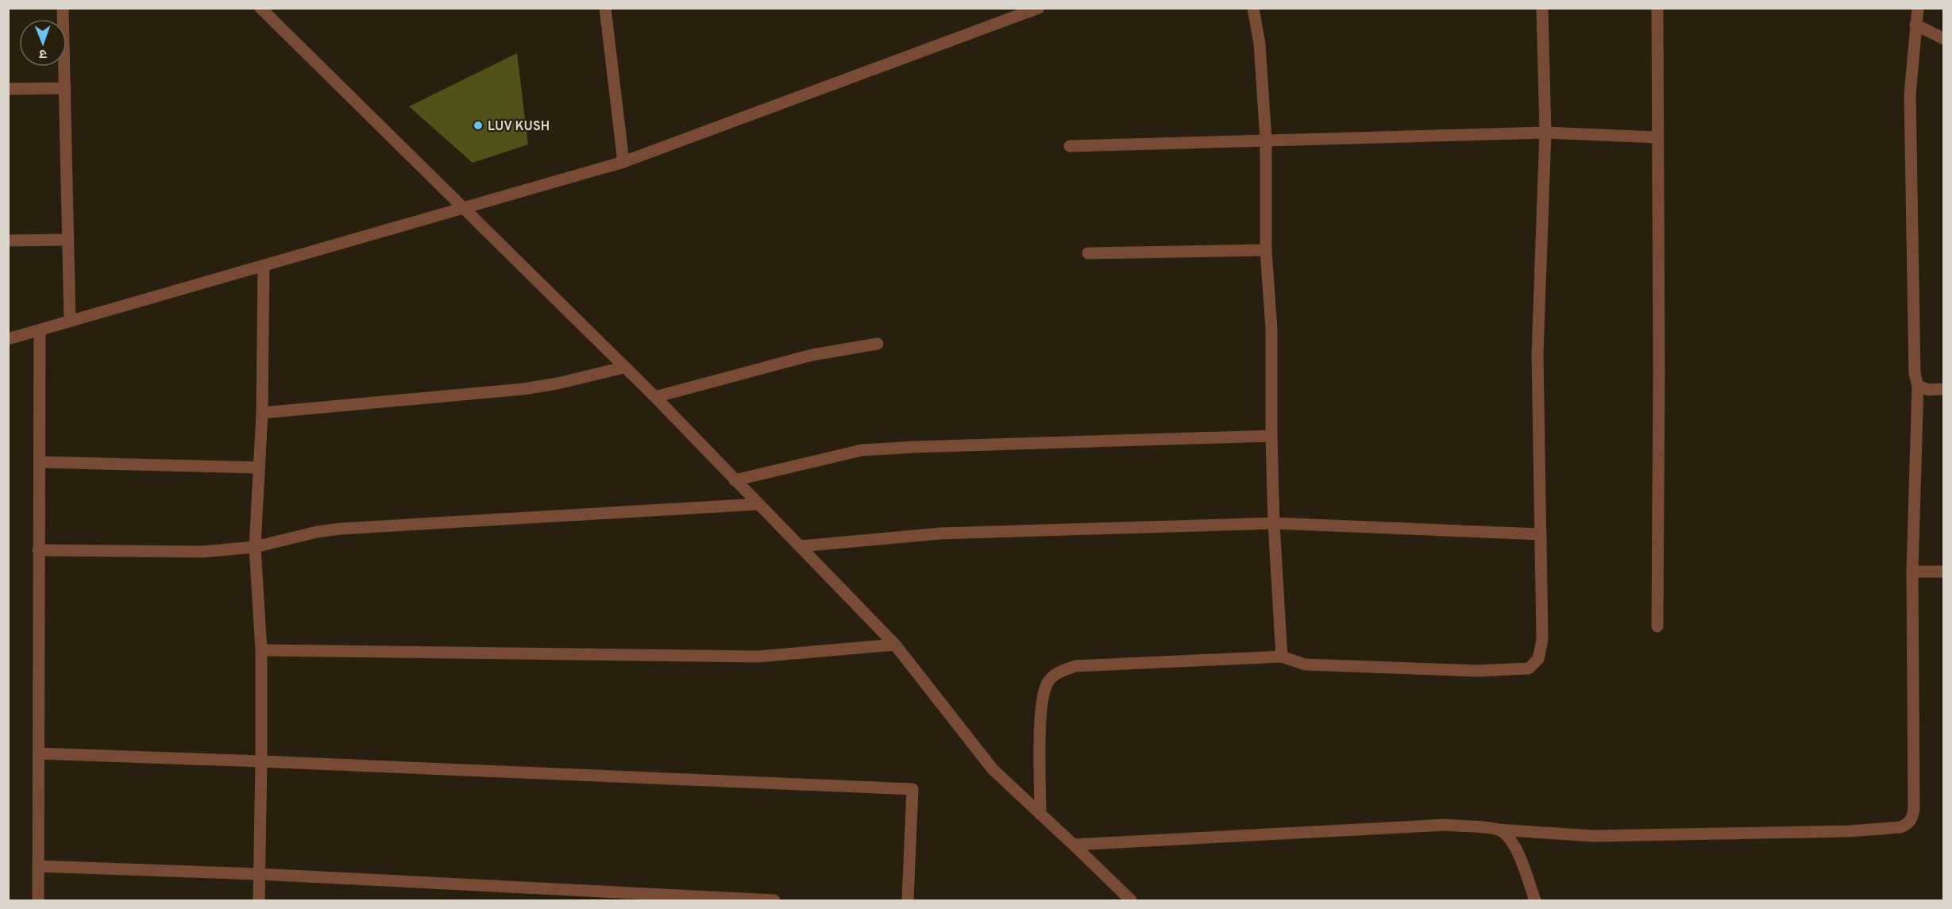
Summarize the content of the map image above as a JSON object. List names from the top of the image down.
{
  "places": ["LUV KUSH"],
  "north": "bottom"
}
